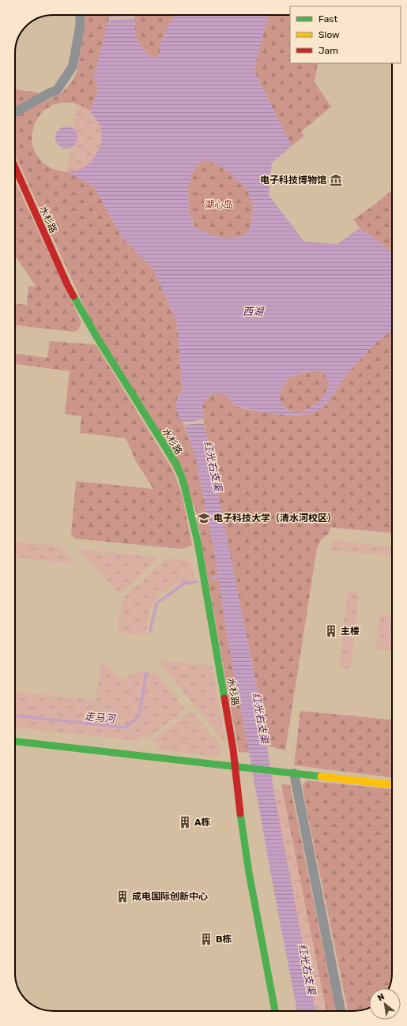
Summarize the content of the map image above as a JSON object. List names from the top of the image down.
{
  "streets": {
    "street": ["水杉路"]
  },
  "water": ["西湖", "红光右支渠", "走马河"],
  "parks": ["湖心岛"],
  "places": {
    "museum": ["电子科技博物馆"],
    "school or university": ["电子科技大学（清水河校区）"],
    "building": [
      "主楼",
      "A栋",
      "成电国际创新中心",
      "B栋"
    ]
  },
  "legend": ["Fast", "Slow", "Jam"],
  "north": "top left"
}
